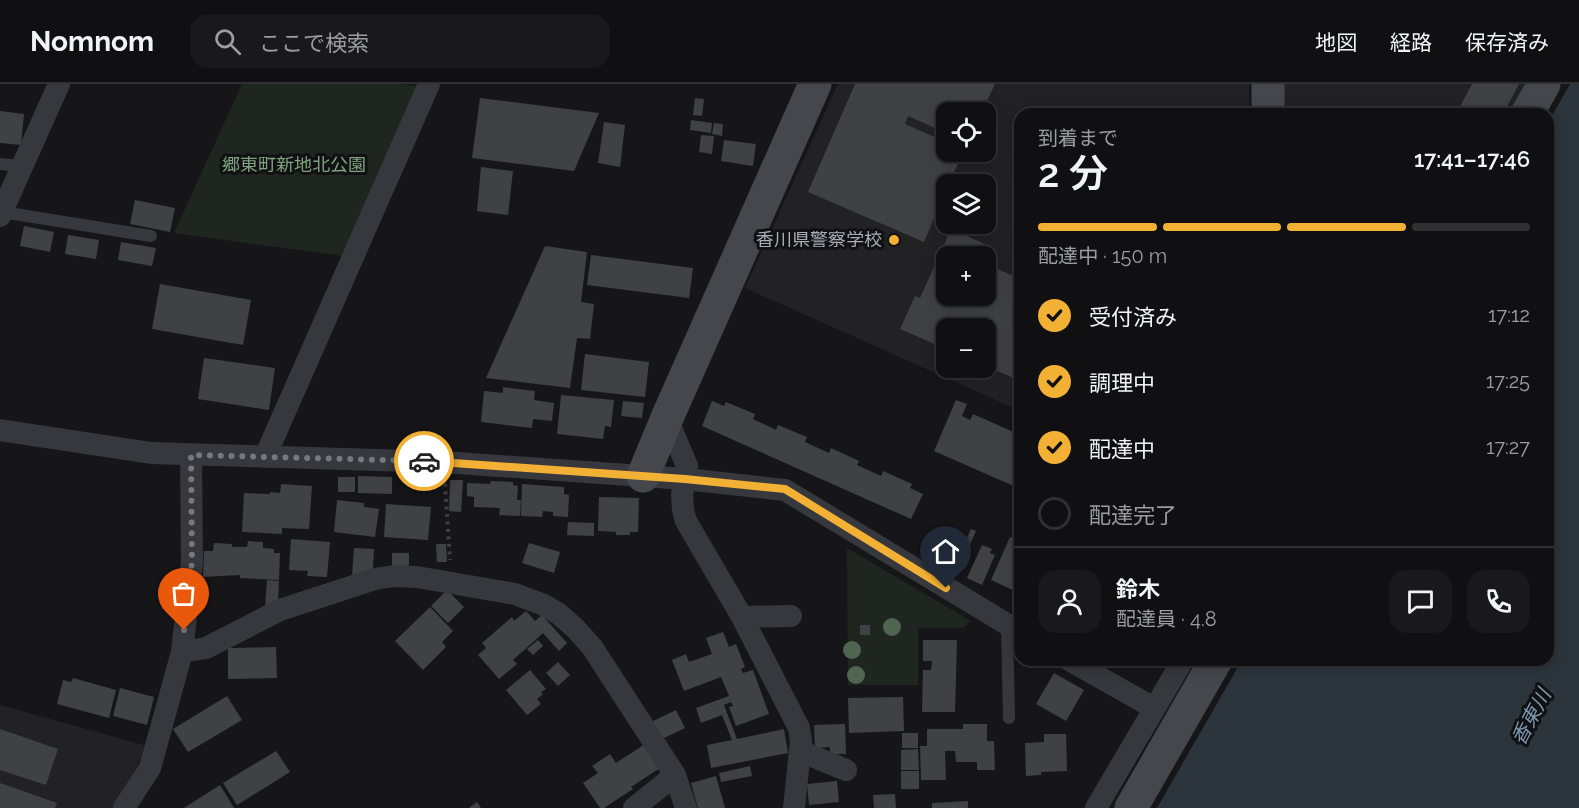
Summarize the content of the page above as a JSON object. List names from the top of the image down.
{
  "water": ["香東川"],
  "parks": ["郷東町新地北公園"],
  "places": ["香川県警察学校"],
  "page": {
    "header": "Nomnom",
    "search": "ここで検索",
    "nav": ["地図", "経路", "保存済み"],
    "map_buttons": ["+", "−"],
    "heading": ["2 分", "到着まで", "17:41–17:46"],
    "panel": ["鈴木", "配達員 · 4.8"],
    "bar": "配達中 · 150 m",
    "list": [
      ["受付済み", "17:12"],
      ["調理中", "17:25"],
      ["配達中", "17:27"],
      "配達完了"
    ]
  }
}
